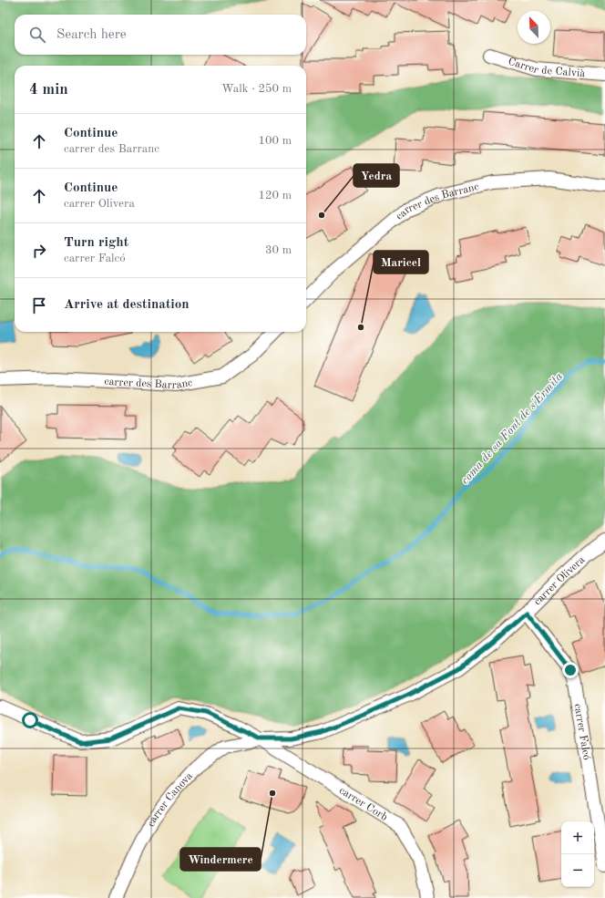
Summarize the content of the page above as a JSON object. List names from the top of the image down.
{
  "streets": {
    "street": [
      "Carrer de Calvià",
      "carrer des Barranc",
      "carrer Olivera",
      "carrer Falcó",
      "carrer Canova",
      "carrer Corb"
    ]
  },
  "crossings": [
    ["carrer Olivera", "carrer Falcó"],
    ["carrer Olivera", "carrer Canova"],
    ["carrer Olivera", "carrer Corb"],
    ["carrer Canova", "carrer Corb"]
  ],
  "water": ["coma de sa Font de s'Ermita"],
  "places": ["Yedra", "Maricel", "Windermere"],
  "north": "top left",
  "page": {
    "search": "Search here",
    "heading": ["4 min", "Walk · 250 m"],
    "list": [
      ["Continue", "carrer des Barranc", "100 m"],
      ["Continue", "carrer Olivera", "120 m"],
      ["Turn right", "carrer Falcó", "30 m"],
      "Arrive at destination"
    ],
    "map_buttons": ["+", "−"]
  }
}
